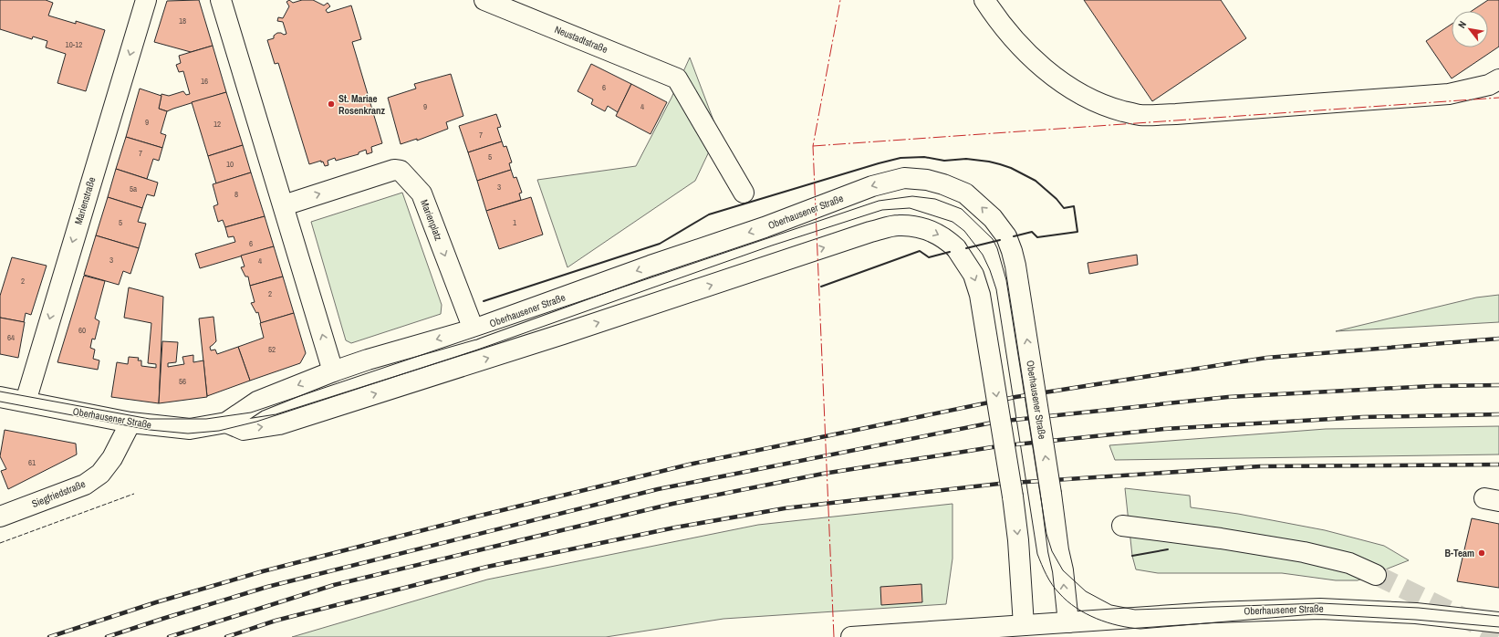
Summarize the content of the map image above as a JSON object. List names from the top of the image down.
{
  "streets": {
    "main road": [
      "Neustadtstraße",
      "Marienstraße",
      "Oberhausener Straße",
      "Marienplatz",
      "Siegfriedstraße"
    ]
  },
  "crossings": [
    ["Marienstraße", "Oberhausener Straße"],
    ["Oberhausener Straße", "Marienplatz"],
    ["Oberhausener Straße", "Siegfriedstraße"]
  ],
  "one_way": ["Marienstraße"],
  "places": ["St. Mariae Rosenkranz", "B-Team"],
  "house_numbers": [
    "18",
    "10-12",
    "16",
    "6",
    "9",
    "4",
    "9",
    "12",
    "7",
    "7",
    "5",
    "10",
    "3",
    "5a",
    "8",
    "5",
    "1",
    "6",
    "3",
    "4",
    "2",
    "2",
    "60",
    "64",
    "52",
    "56",
    "61"
  ],
  "north": "top left"
}
